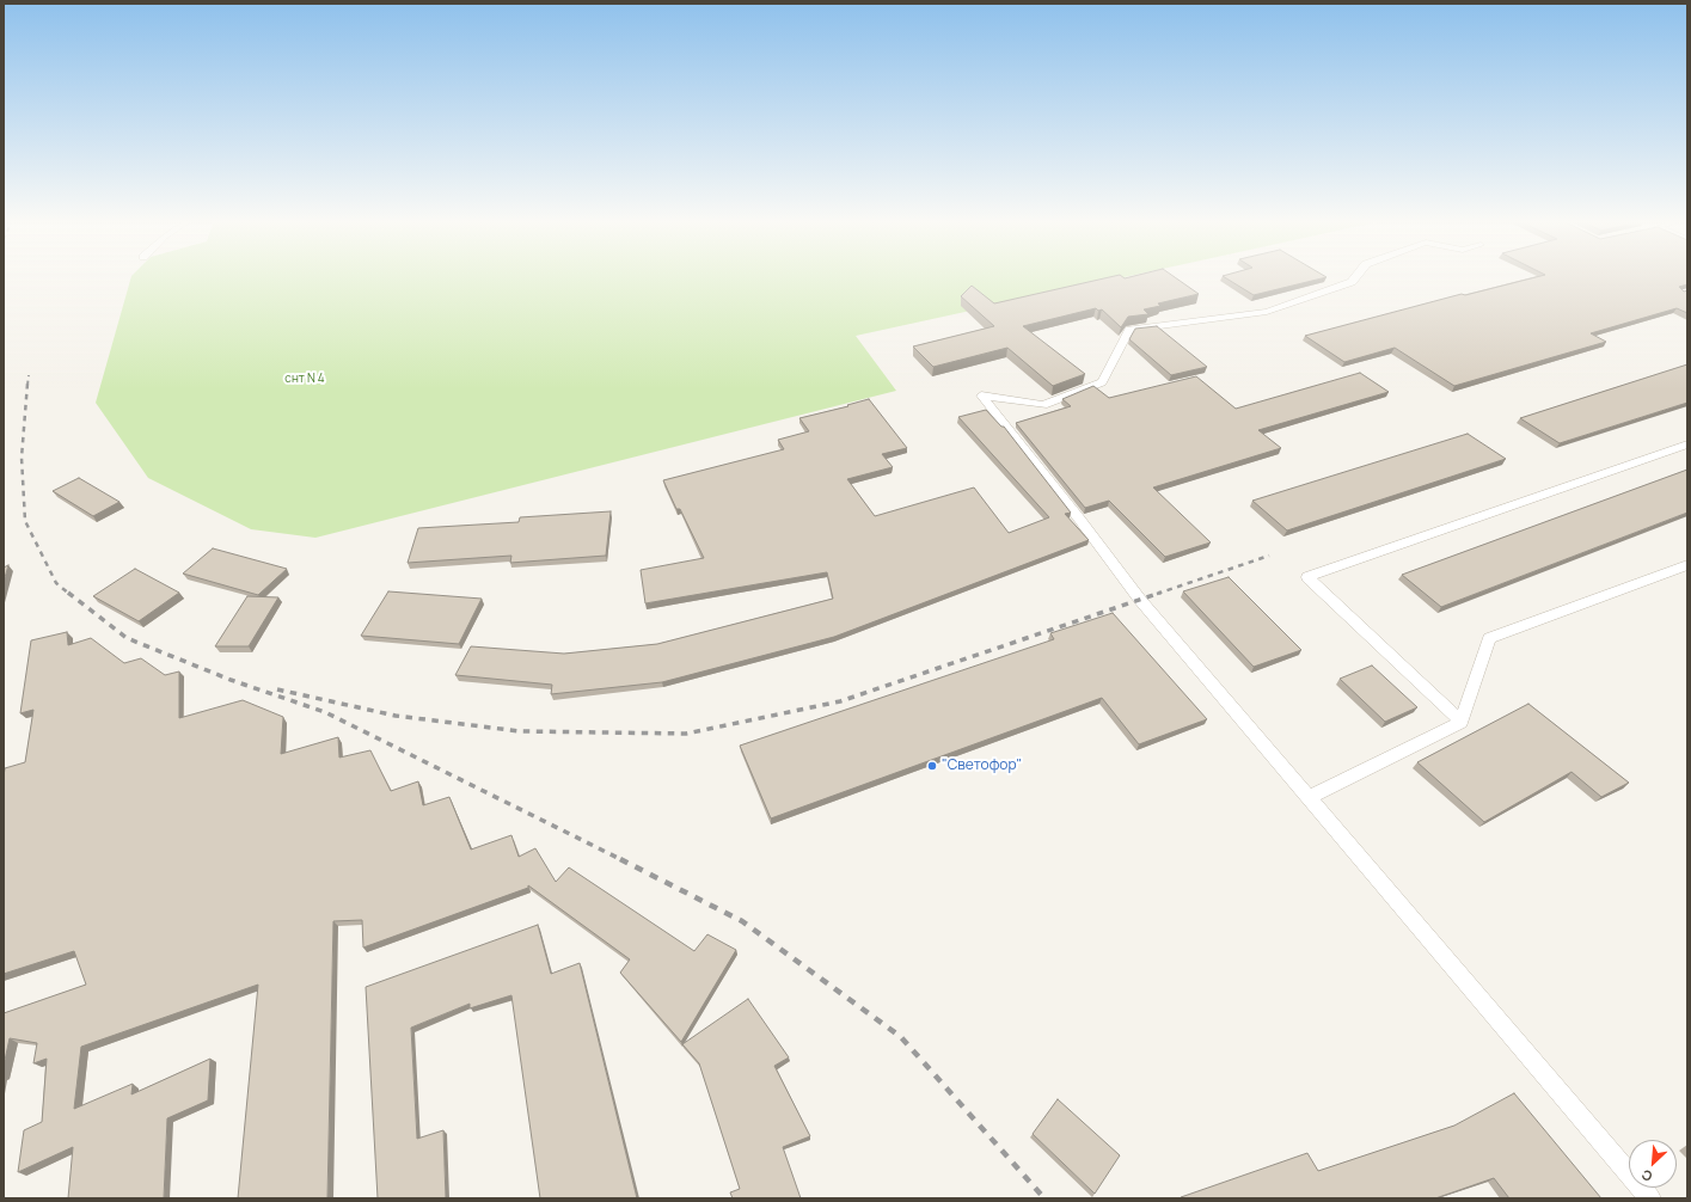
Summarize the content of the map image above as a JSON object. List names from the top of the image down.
{
  "parks": ["снт N 4"],
  "places": ["\"Светофор\""],
  "north": "bottom left"
}
